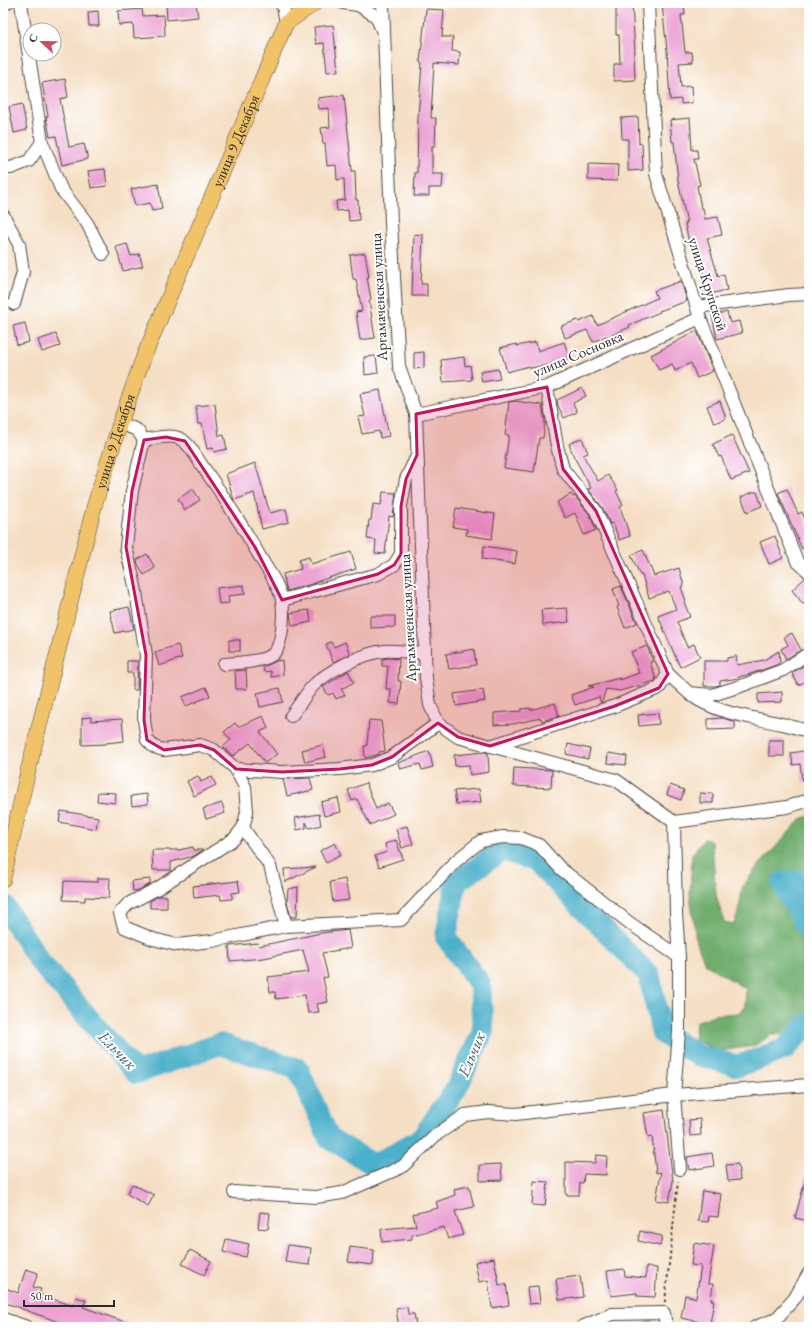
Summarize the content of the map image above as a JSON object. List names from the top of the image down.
{
  "streets": {
    "main road": ["улица 9 Декабря"],
    "street": ["улица Крупской", "Аргамаченская улица", "улица Сосновка"]
  },
  "crossings": [
    ["улица Крупской", "улица Сосновка"],
    ["Аргамаченская улица", "улица Сосновка"]
  ],
  "water": ["Ельчик"],
  "scale_bar": "50 m",
  "north": "left"
}
